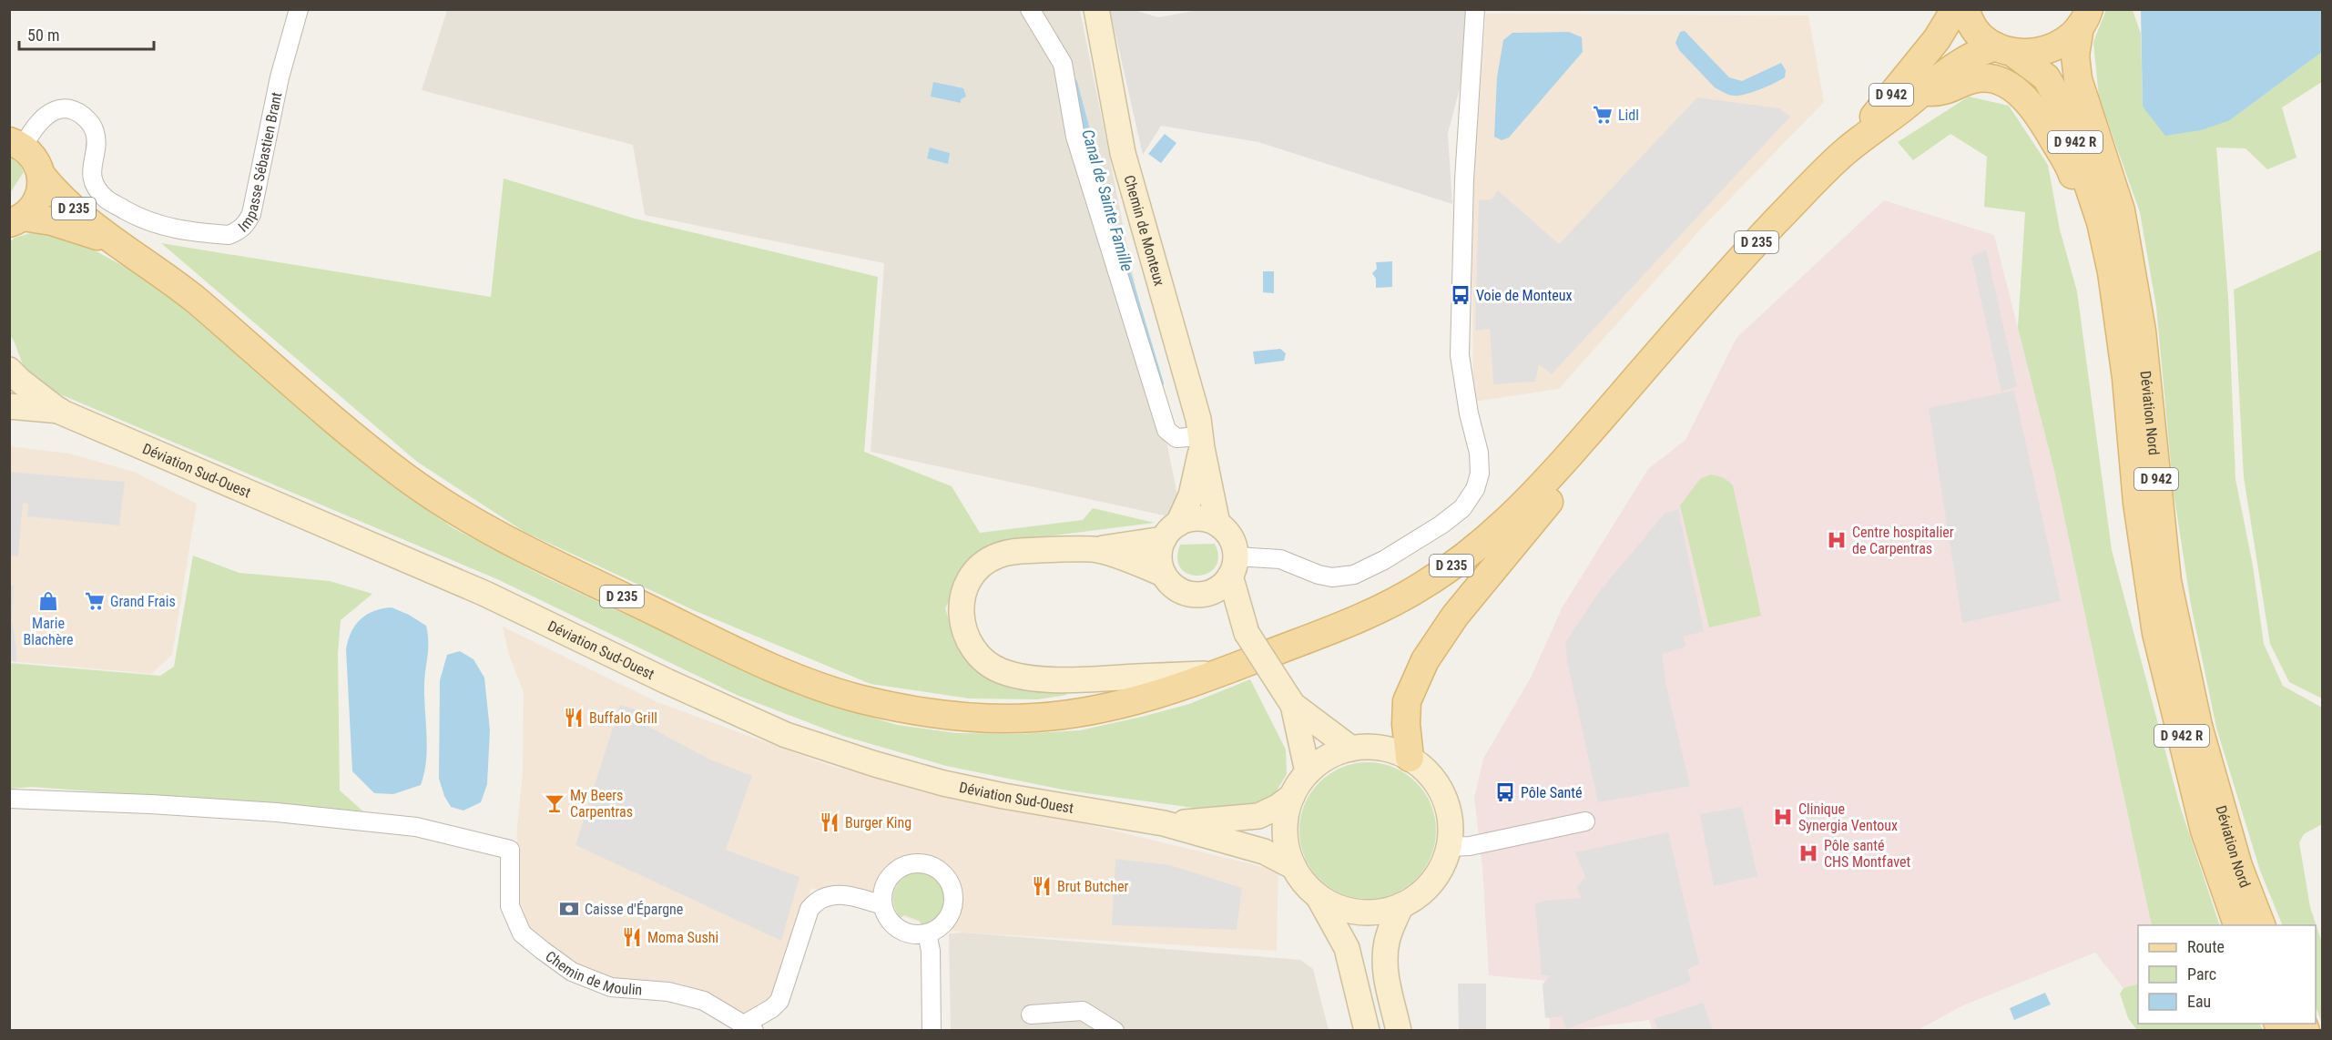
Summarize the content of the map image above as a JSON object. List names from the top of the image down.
{
  "streets": {
    "main road": [
      "D 942",
      "D 942 R",
      "D 235",
      "Chemin de Monteux",
      "Déviation Nord",
      "Déviation Sud-Ouest"
    ],
    "street": ["Impasse Sébastien Brant", "Chemin de Moulin"]
  },
  "crossings": [
    ["D 942", "D 235"],
    ["D 942", "Déviation Nord"]
  ],
  "water": ["Canal de Sainte Famille"],
  "places": {
    "supermarket": ["Lidl", "Grand Frais"],
    "bus stop": ["Voie de Monteux", "Pôle Santé"],
    "hospital": ["Centre hospitalier de Carpentras", "Clinique Synergia Ventoux", "Pôle santé CHS Montfavet"],
    "shop": ["Marie Blachère"],
    "restaurant": [
      "Buffalo Grill",
      "Burger King",
      "Brut Butcher",
      "Moma Sushi"
    ],
    "bar": ["My Beers Carpentras"],
    "bank": ["Caisse d'Épargne"]
  },
  "legend": ["Route", "Parc", "Eau"],
  "scale_bar": "50 m"
}
